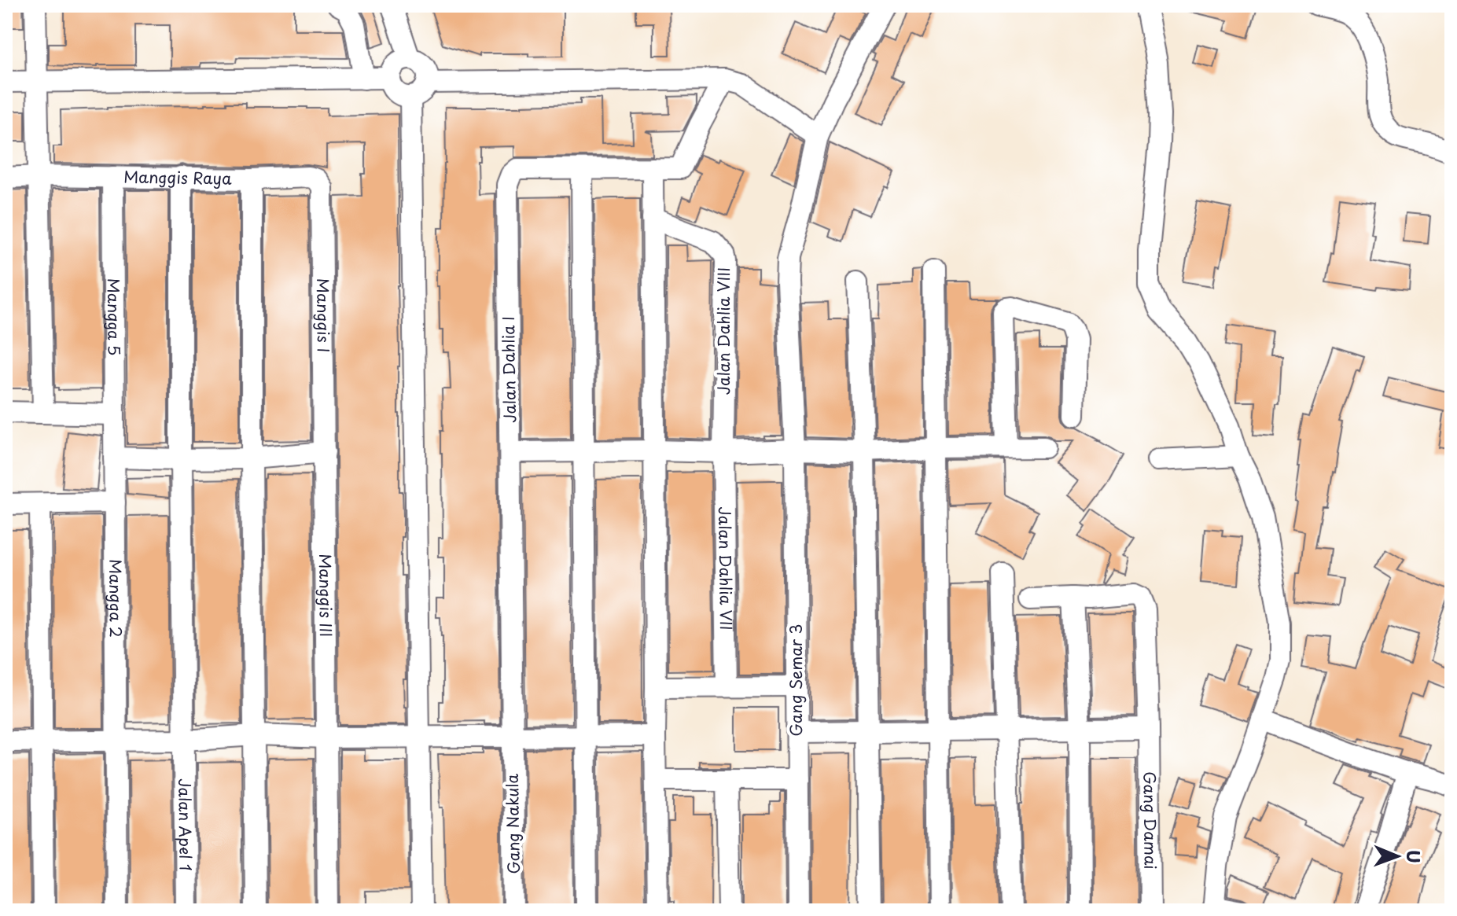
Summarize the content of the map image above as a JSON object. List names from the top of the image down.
{
  "streets": {
    "street": [
      "Manggis Raya",
      "Manggis I",
      "Mangga 5",
      "Jalan Dahlia VIII",
      "Jalan Dahlia I",
      "Jalan Dahlia VII",
      "Manggis III",
      "Mangga 2",
      "Gang Semar 3",
      "Gang Damai",
      "Gang Nakula",
      "Jalan Apel 1"
    ]
  },
  "crossings": [
    ["Manggis Raya", "Manggis I"],
    ["Manggis Raya", "Mangga 5"],
    ["Manggis Raya", "Jalan Apel 1"],
    ["Manggis I", "Manggis III"],
    ["Mangga 5", "Mangga 2"],
    ["Jalan Dahlia VIII", "Jalan Dahlia VII"],
    ["Jalan Dahlia I", "Gang Nakula"]
  ],
  "north": "right"
}
